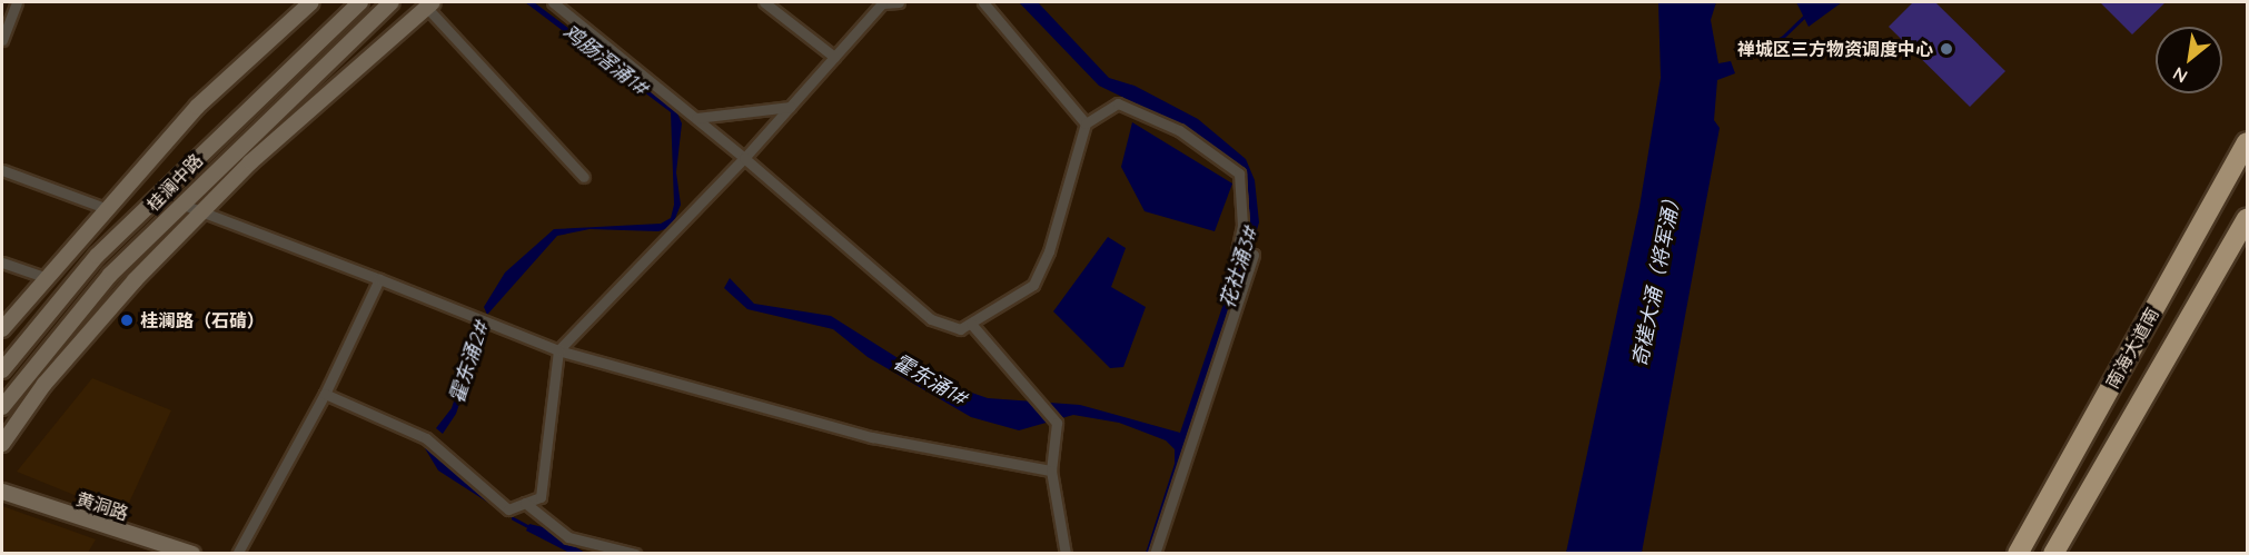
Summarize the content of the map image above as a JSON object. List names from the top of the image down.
{
  "streets": {
    "highway": ["南海大道南"],
    "main road": ["桂澜中路", "黄洞路"]
  },
  "water": [
    "鸡肠滘涌1#",
    "花社涌3#",
    "奇槎大涌（将军涌）",
    "霍东涌2#",
    "霍东涌1#"
  ],
  "places": ["禅城区三方物资调度中心", "桂澜路（石𬒔）"],
  "north": "bottom left"
}
